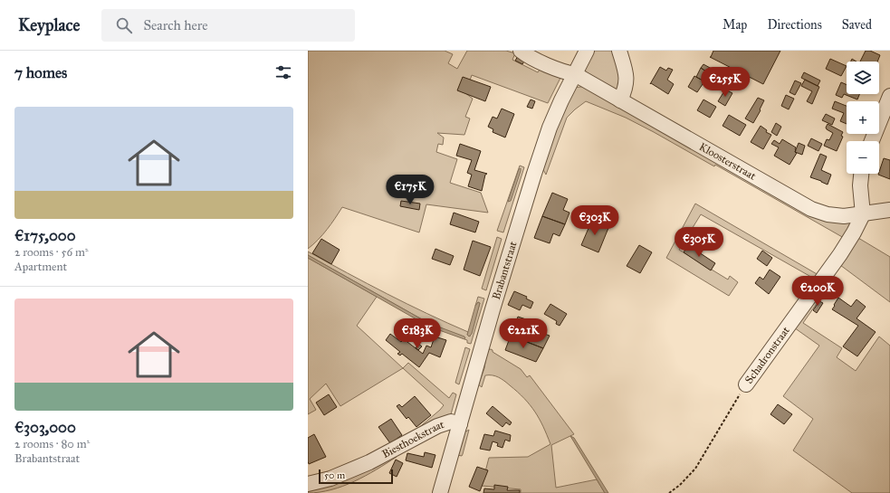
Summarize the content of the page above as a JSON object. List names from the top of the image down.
{
  "streets": {
    "street": [
      "Kloosterstraat",
      "Brabantstraat",
      "Schadronstraat",
      "Biesthoekstraat"
    ]
  },
  "crossings": [
    ["Kloosterstraat", "Brabantstraat"],
    ["Kloosterstraat", "Schadronstraat"],
    ["Brabantstraat", "Biesthoekstraat"]
  ],
  "scale_bar": "50 m",
  "page": {
    "header": "Keyplace",
    "search": "Search here",
    "nav": ["Map", "Directions", "Saved"],
    "heading": "7 homes",
    "map_buttons": ["+", "−"],
    "price": [
      "€255K",
      "€175K",
      "€303K",
      "€305K",
      "€200K",
      "€183K",
      "€221K"
    ],
    "list": [
      {
        "name": "€175,000",
        "note": "2 rooms · 56 m² · Apartment"
      },
      {
        "name": "€303,000",
        "note": "2 rooms · 80 m² · Brabantstraat"
      }
    ],
    "scale": "50 m"
  }
}
